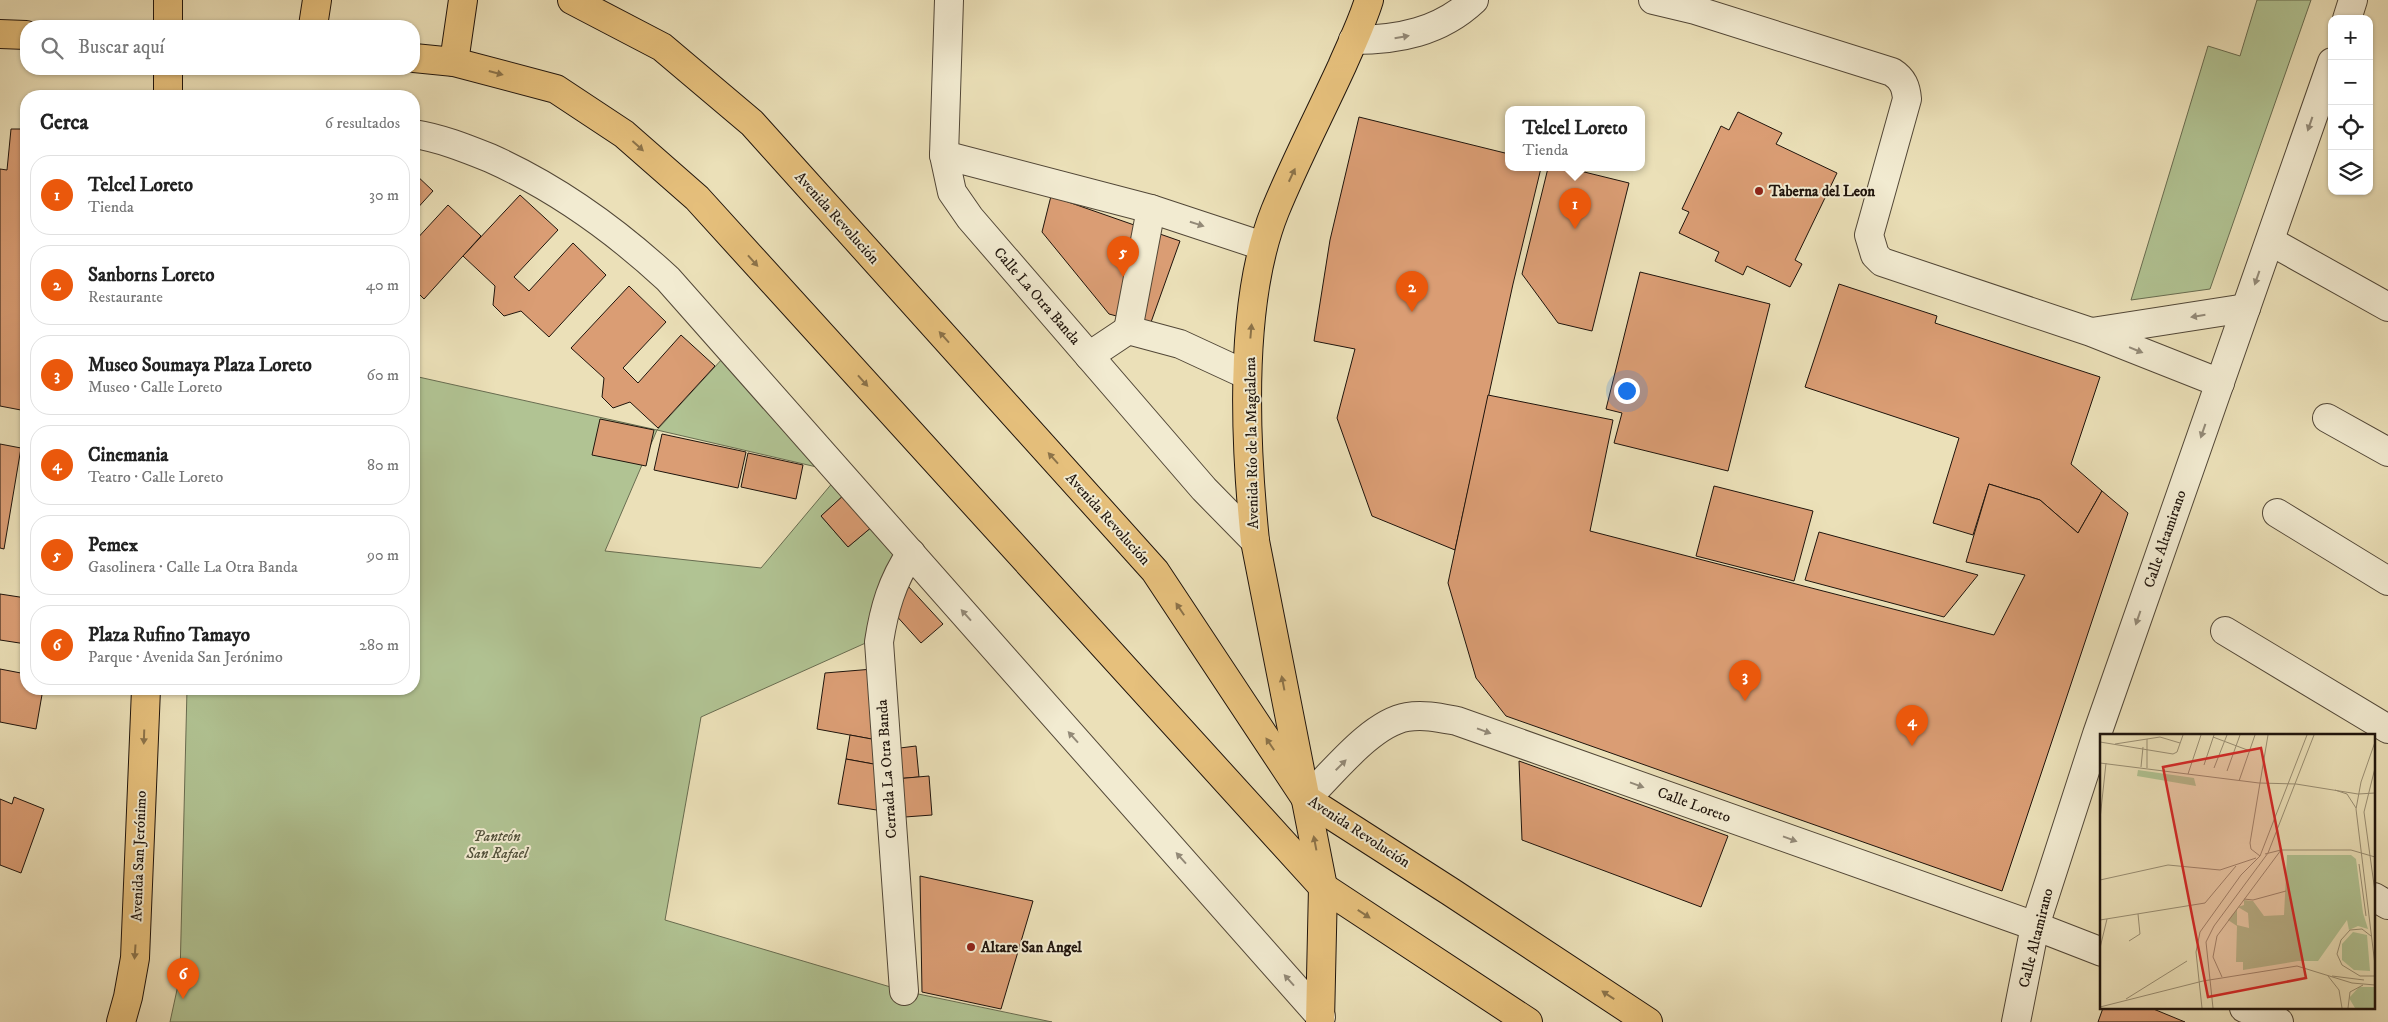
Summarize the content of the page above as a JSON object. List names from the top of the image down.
{
  "streets": {
    "main road": ["Avenida Revolución", "Avenida Río de la Magdalena", "Avenida San Jerónimo"],
    "street": [
      "Calle La Otra Banda",
      "Calle Altamirano",
      "Cerrada La Otra Banda",
      "Calle Loreto"
    ]
  },
  "crossings": [
    ["Avenida Revolución", "Avenida Río de la Magdalena"],
    ["Avenida Revolución", "Calle Loreto"],
    ["Calle La Otra Banda", "Avenida Río de la Magdalena"],
    ["Avenida Río de la Magdalena", "Calle Loreto"],
    ["Calle Altamirano", "Calle Loreto"]
  ],
  "one_way": [
    "Avenida Río de la Magdalena",
    "Calle Altamirano",
    "Calle Loreto",
    "Avenida San Jerónimo"
  ],
  "parks": ["Panteón San Rafael"],
  "places": ["Taberna del Leon", "Altare San Angel"],
  "page": {
    "map_buttons": ["+", "−"],
    "search": "Buscar aquí",
    "heading": ["Cerca", "6 resultados"],
    "popup": ["Telcel Loreto", "Tienda"],
    "list": [
      {
        "mark": "1",
        "name": "Telcel Loreto",
        "note": "Tienda",
        "value": "30 m"
      },
      {
        "mark": "2",
        "name": "Sanborns Loreto",
        "note": "Restaurante",
        "value": "40 m"
      },
      {
        "mark": "3",
        "name": "Museo Soumaya Plaza Loreto",
        "note": "Museo · Calle Loreto",
        "value": "60 m"
      },
      {
        "mark": "4",
        "name": "Cinemania",
        "note": "Teatro · Calle Loreto",
        "value": "80 m"
      },
      {
        "mark": "5",
        "name": "Pemex",
        "note": "Gasolinera · Calle La Otra Banda",
        "value": "90 m"
      },
      {
        "mark": "6",
        "name": "Plaza Rufino Tamayo",
        "note": "Parque · Avenida San Jerónimo",
        "value": "280 m"
      }
    ],
    "pins": [
      "1",
      "5",
      "2",
      "3",
      "4",
      "6"
    ]
  }
}
